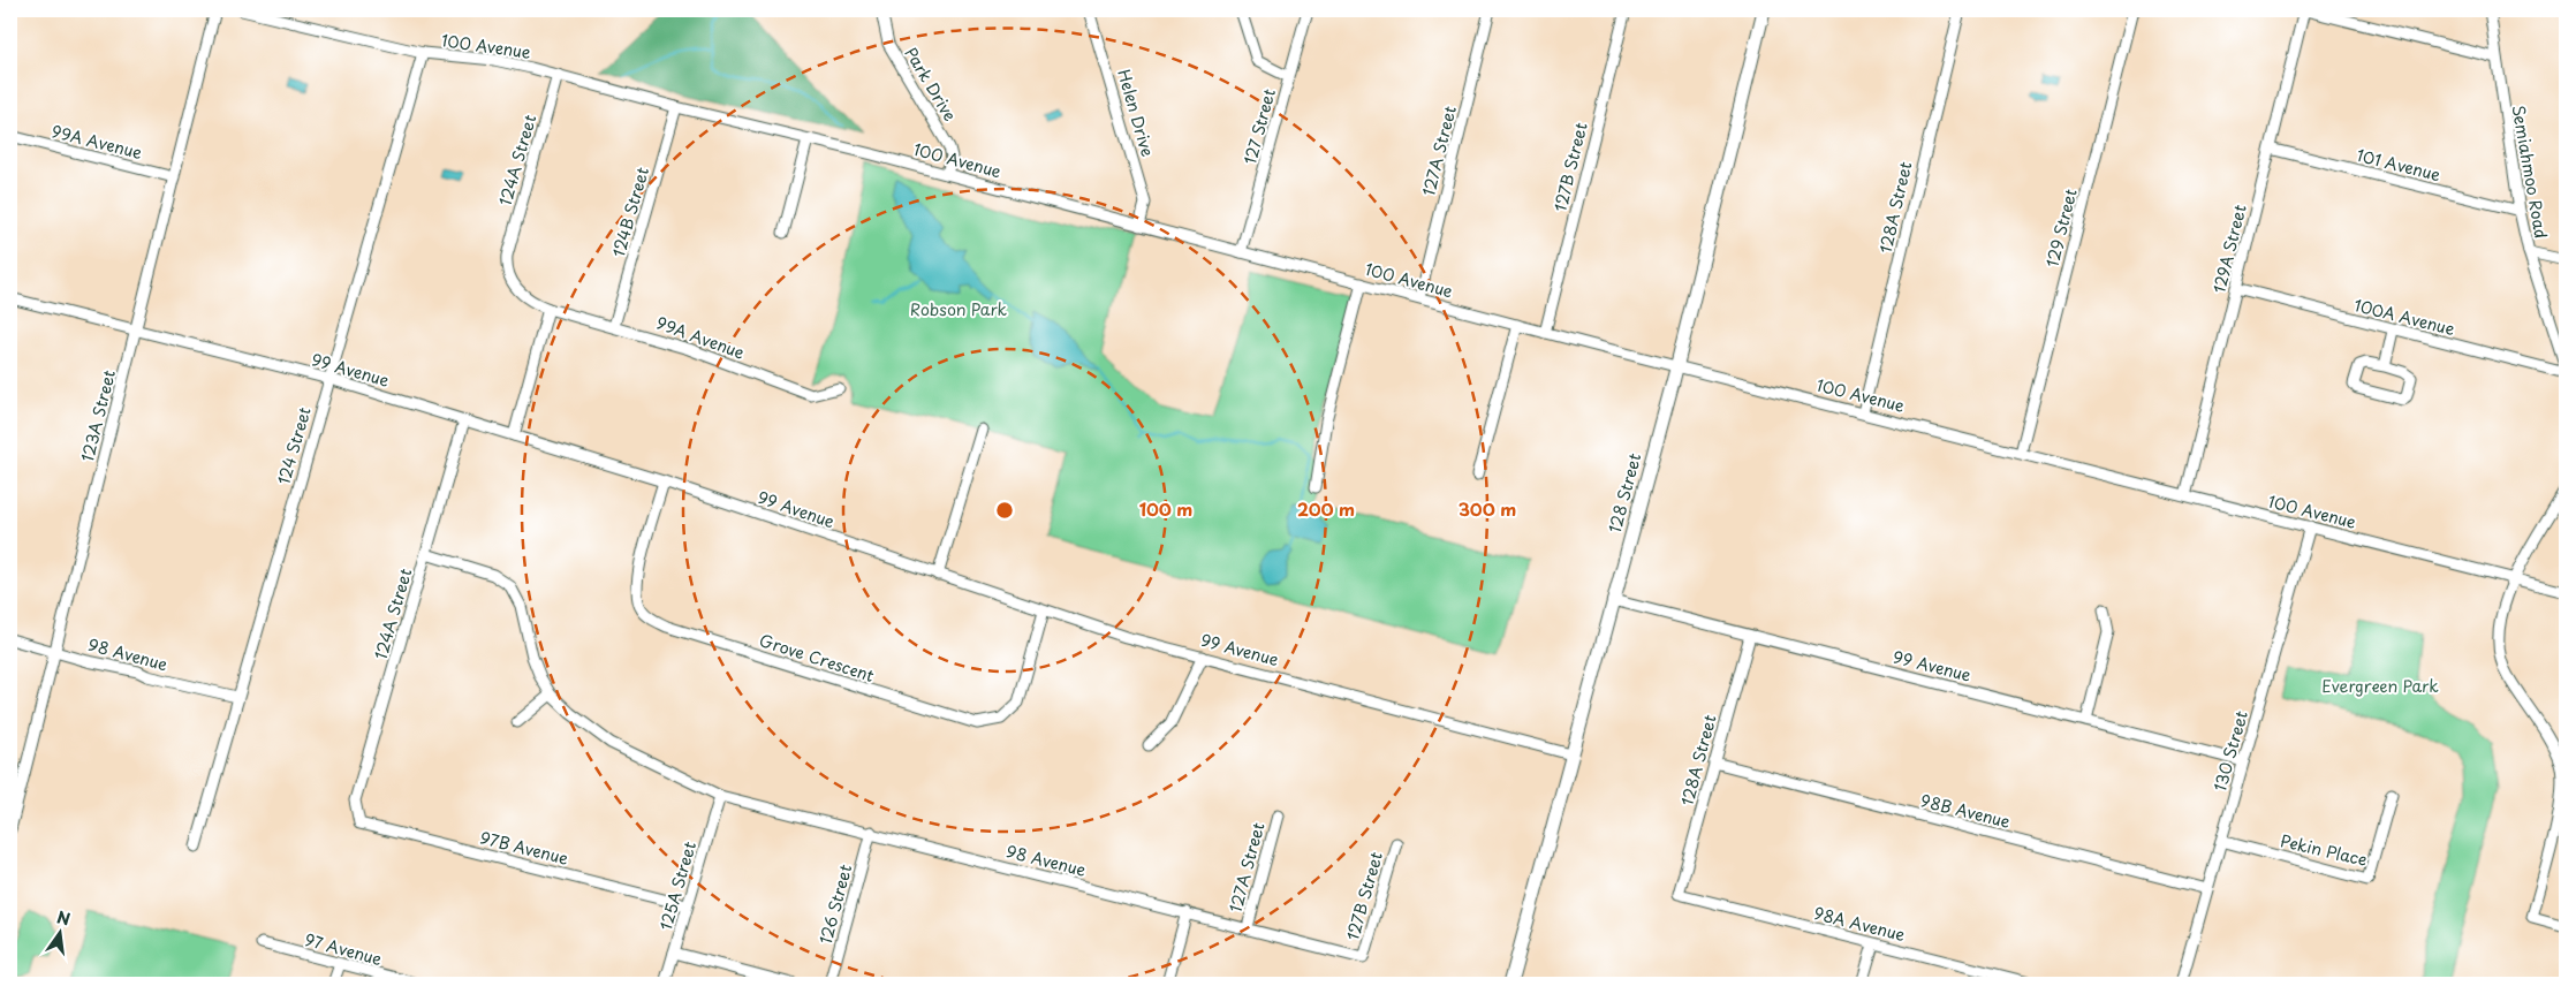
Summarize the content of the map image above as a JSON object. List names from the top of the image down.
{
  "streets": {
    "main road": ["128 Street"],
    "street": [
      "100 Avenue",
      "Park Drive",
      "Helen Drive",
      "127 Street",
      "99A Avenue",
      "127A Street",
      "124A Street",
      "101 Avenue",
      "127B Street",
      "Semiahmoo Road",
      "128A Street",
      "124B Street",
      "129 Street",
      "129A Street",
      "100A Avenue",
      "99 Avenue",
      "123A Street",
      "124 Street",
      "98 Avenue",
      "Grove Crescent",
      "130 Street",
      "98B Avenue",
      "97B Avenue",
      "Pekin Place",
      "125A Street",
      "126 Street",
      "98A Avenue",
      "97 Avenue"
    ]
  },
  "crossings": [
    ["100 Avenue", "Park Drive"],
    ["100 Avenue", "Helen Drive"],
    ["100 Avenue", "127 Street"],
    ["100 Avenue", "127A Street"],
    ["100 Avenue", "124A Street"],
    ["100 Avenue", "127B Street"],
    ["100 Avenue", "128A Street"],
    ["100 Avenue", "124B Street"],
    ["100 Avenue", "129 Street"],
    ["100 Avenue", "129A Street"],
    ["100 Avenue", "124 Street"],
    ["100 Avenue", "128 Street"],
    ["100 Avenue", "130 Street"],
    ["99A Avenue", "124A Street"],
    ["99A Avenue", "124B Street"],
    ["99A Avenue", "123A Street"],
    ["127A Street", "98 Avenue"],
    ["124A Street", "99 Avenue"],
    ["124A Street", "97B Avenue"],
    ["101 Avenue", "Semiahmoo Road"],
    ["101 Avenue", "129A Street"],
    ["127B Street", "98 Avenue"],
    ["128A Street", "99 Avenue"],
    ["128A Street", "98B Avenue"],
    ["128A Street", "98A Avenue"],
    ["129A Street", "100A Avenue"],
    ["99 Avenue", "123A Street"],
    ["99 Avenue", "124 Street"],
    ["99 Avenue", "128 Street"],
    ["99 Avenue", "Grove Crescent"],
    ["99 Avenue", "130 Street"],
    ["123A Street", "98 Avenue"],
    ["124 Street", "98 Avenue"],
    ["98 Avenue", "125A Street"],
    ["98 Avenue", "126 Street"],
    ["130 Street", "98B Avenue"],
    ["130 Street", "Pekin Place"],
    ["97B Avenue", "125A Street"]
  ],
  "parks": ["Robson Park", "Evergreen Park"],
  "north": "top",
  "rings": ["100 m", "200 m", "300 m"]
}
